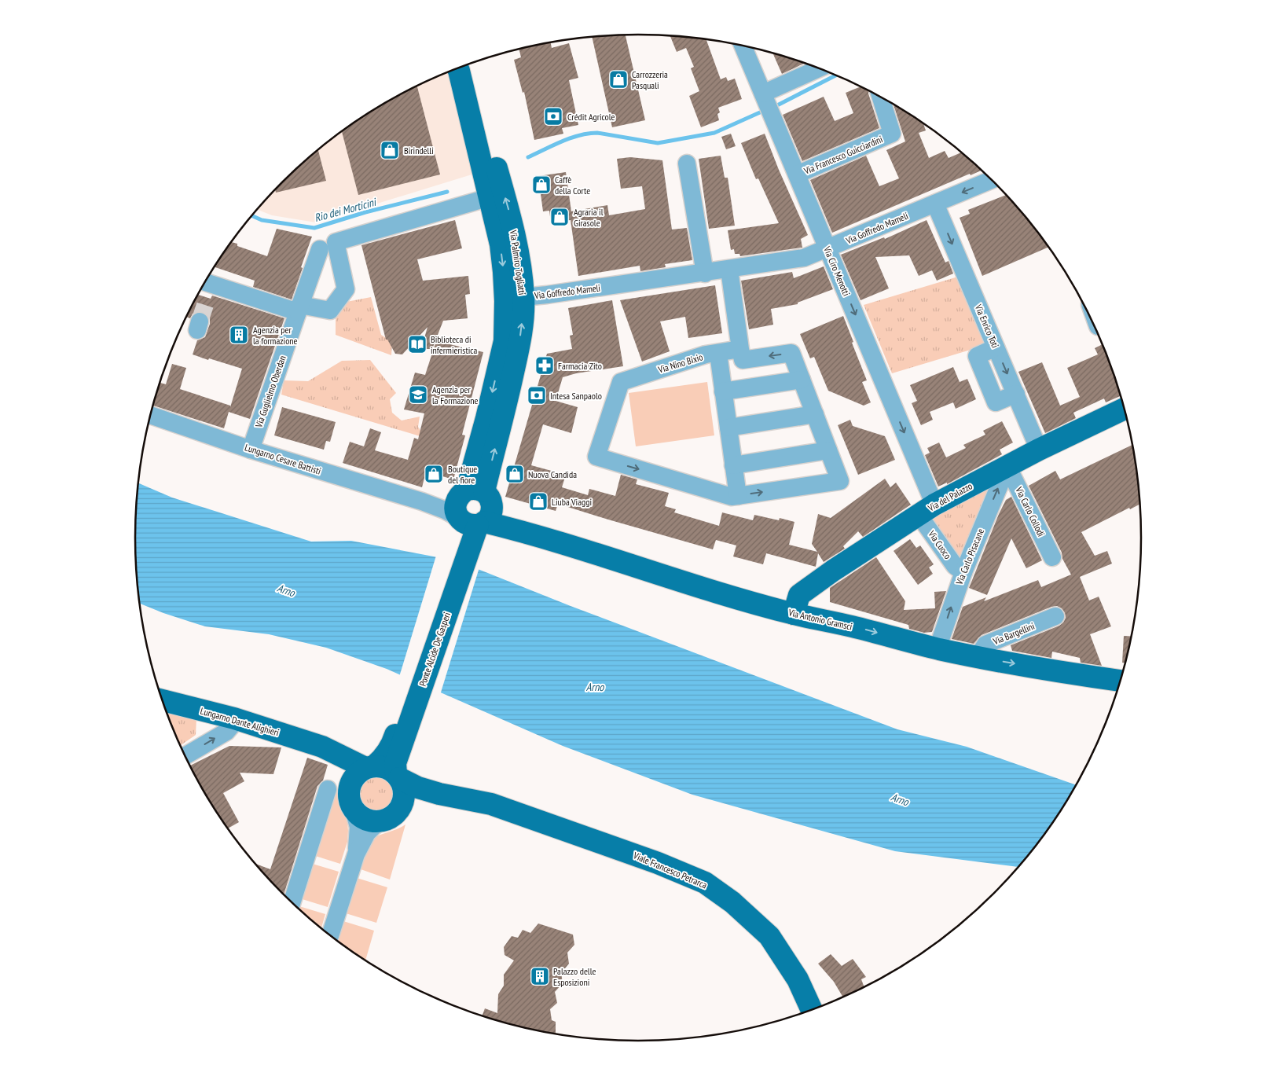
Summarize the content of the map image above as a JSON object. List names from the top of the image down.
{
  "streets": {
    "main road": [
      "Via Palmiro Togliatti",
      "Via del Palazzo",
      "Via Antonio Gramsci",
      "Ponte Alcide De Gasperi",
      "Lungarno Dante Alighieri",
      "Viale Francesco Petrarca"
    ],
    "street": [
      "Via Francesco Guicciardini",
      "Via Goffredo Mameli",
      "Via Ciro Menotti",
      "Via Enrico Toti",
      "Via Nino Bixio",
      "Via Guglielmo Oberdan",
      "Lungarno Cesare Battisti",
      "Via Carlo Collodi",
      "Via Cuoco",
      "Via Carlo Pisacane",
      "Via Bargellini"
    ]
  },
  "crossings": [
    ["Via Francesco Guicciardini", "Via Ciro Menotti"],
    ["Via Goffredo Mameli", "Via Palmiro Togliatti"],
    ["Via Goffredo Mameli", "Via Ciro Menotti"],
    ["Via Goffredo Mameli", "Via Enrico Toti"],
    ["Via Palmiro Togliatti", "Lungarno Cesare Battisti"],
    ["Via Palmiro Togliatti", "Via Antonio Gramsci"],
    ["Via Palmiro Togliatti", "Ponte Alcide De Gasperi"],
    ["Via Ciro Menotti", "Via del Palazzo"],
    ["Via Ciro Menotti", "Via Cuoco"],
    ["Via Enrico Toti", "Via del Palazzo"],
    ["Via Guglielmo Oberdan", "Lungarno Cesare Battisti"],
    ["Lungarno Cesare Battisti", "Via Antonio Gramsci"],
    ["Lungarno Cesare Battisti", "Ponte Alcide De Gasperi"],
    ["Via del Palazzo", "Via Carlo Collodi"],
    ["Via del Palazzo", "Via Cuoco"],
    ["Via del Palazzo", "Via Carlo Pisacane"],
    ["Via del Palazzo", "Via Antonio Gramsci"],
    ["Via Carlo Collodi", "Via Carlo Pisacane"],
    ["Via Cuoco", "Via Carlo Pisacane"],
    ["Via Carlo Pisacane", "Via Antonio Gramsci"],
    ["Via Antonio Gramsci", "Via Bargellini"],
    ["Via Antonio Gramsci", "Ponte Alcide De Gasperi"],
    ["Ponte Alcide De Gasperi", "Lungarno Dante Alighieri"],
    ["Ponte Alcide De Gasperi", "Viale Francesco Petrarca"],
    ["Lungarno Dante Alighieri", "Viale Francesco Petrarca"]
  ],
  "one_way": ["Via Enrico Toti", "Via Carlo Pisacane", "Via Antonio Gramsci"],
  "water": ["Rio dei Morticini", "Arno"],
  "places": {
    "shop": [
      "Carrozzeria Pasquali",
      "Birindelli",
      "Caffè della Corte",
      "Agraria il Girasole",
      "Boutique del fiore",
      "Nuova Candida",
      "Liuba Viaggi"
    ],
    "bank": ["Crédit Agricole", "Intesa Sanpaolo"],
    "building": ["Agenzia per la formazione", "Palazzo delle Esposizioni"],
    "library": ["Biblioteca di infermieristica"],
    "pharmacy": ["Farmacia Zito"],
    "school or university": ["Agenzia per la Formazione"]
  }
}
